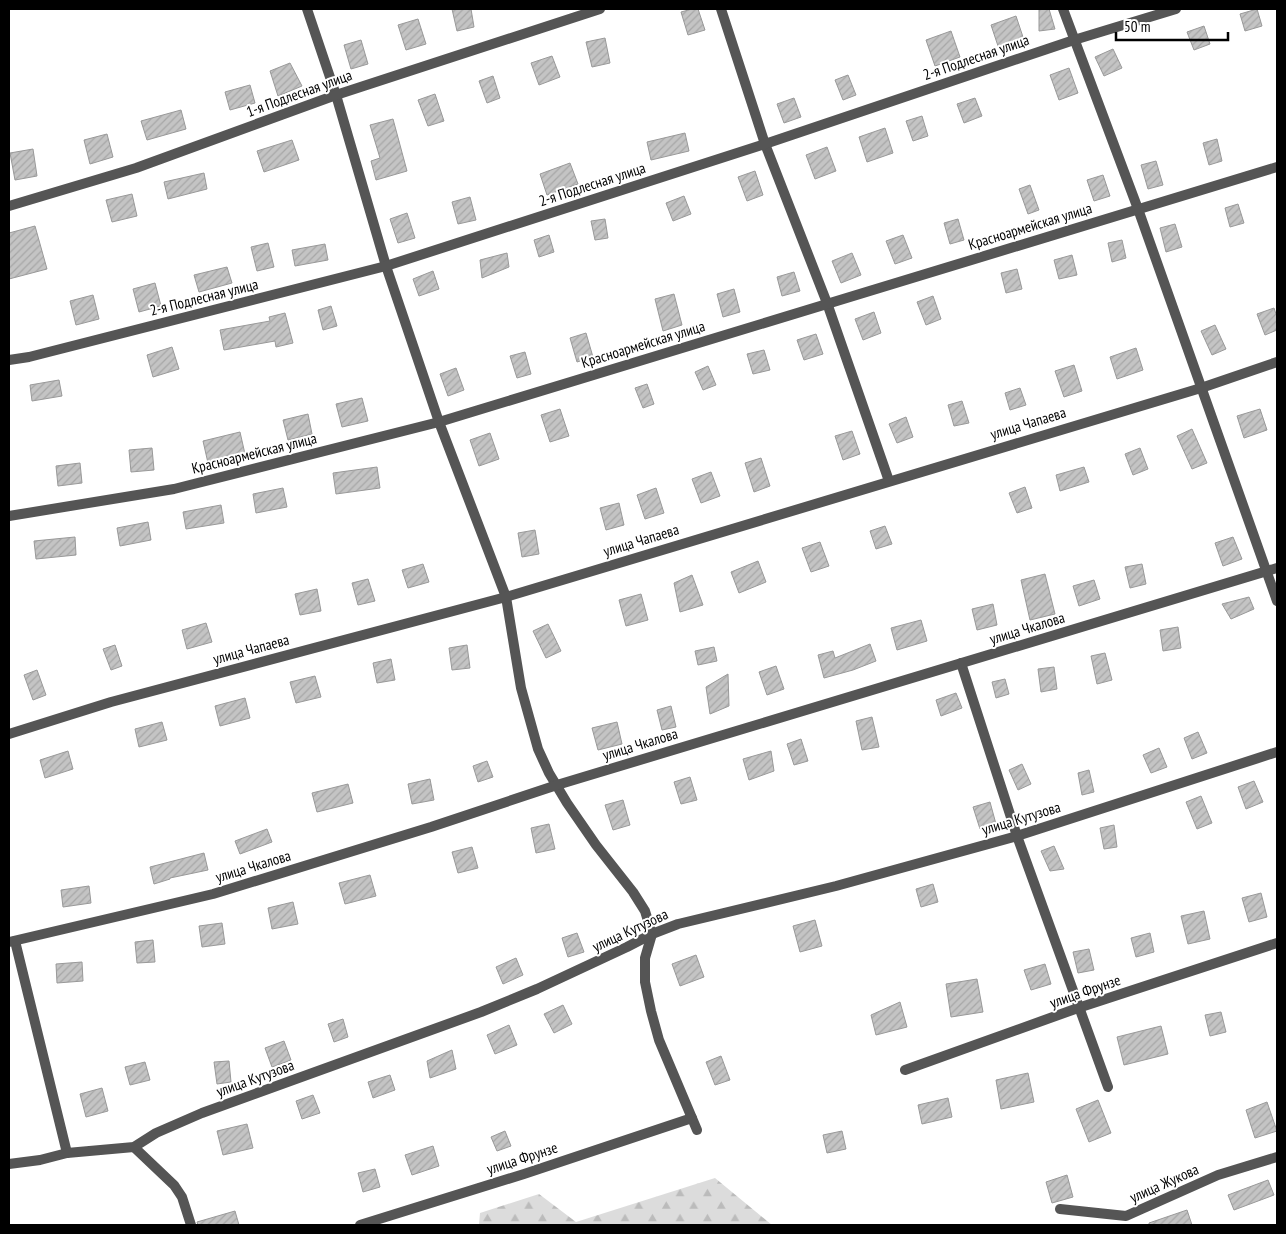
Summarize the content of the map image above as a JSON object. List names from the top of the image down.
{
  "streets": {
    "street": [
      "2-я Подлесная улица",
      "1-я Подлесная улица",
      "Красноармейская улица",
      "улица Чапаева",
      "улица Чкалова",
      "улица Кутузова",
      "улица Фрунзе",
      "улица Жукова"
    ]
  },
  "scale_bar": "50 m"
}
